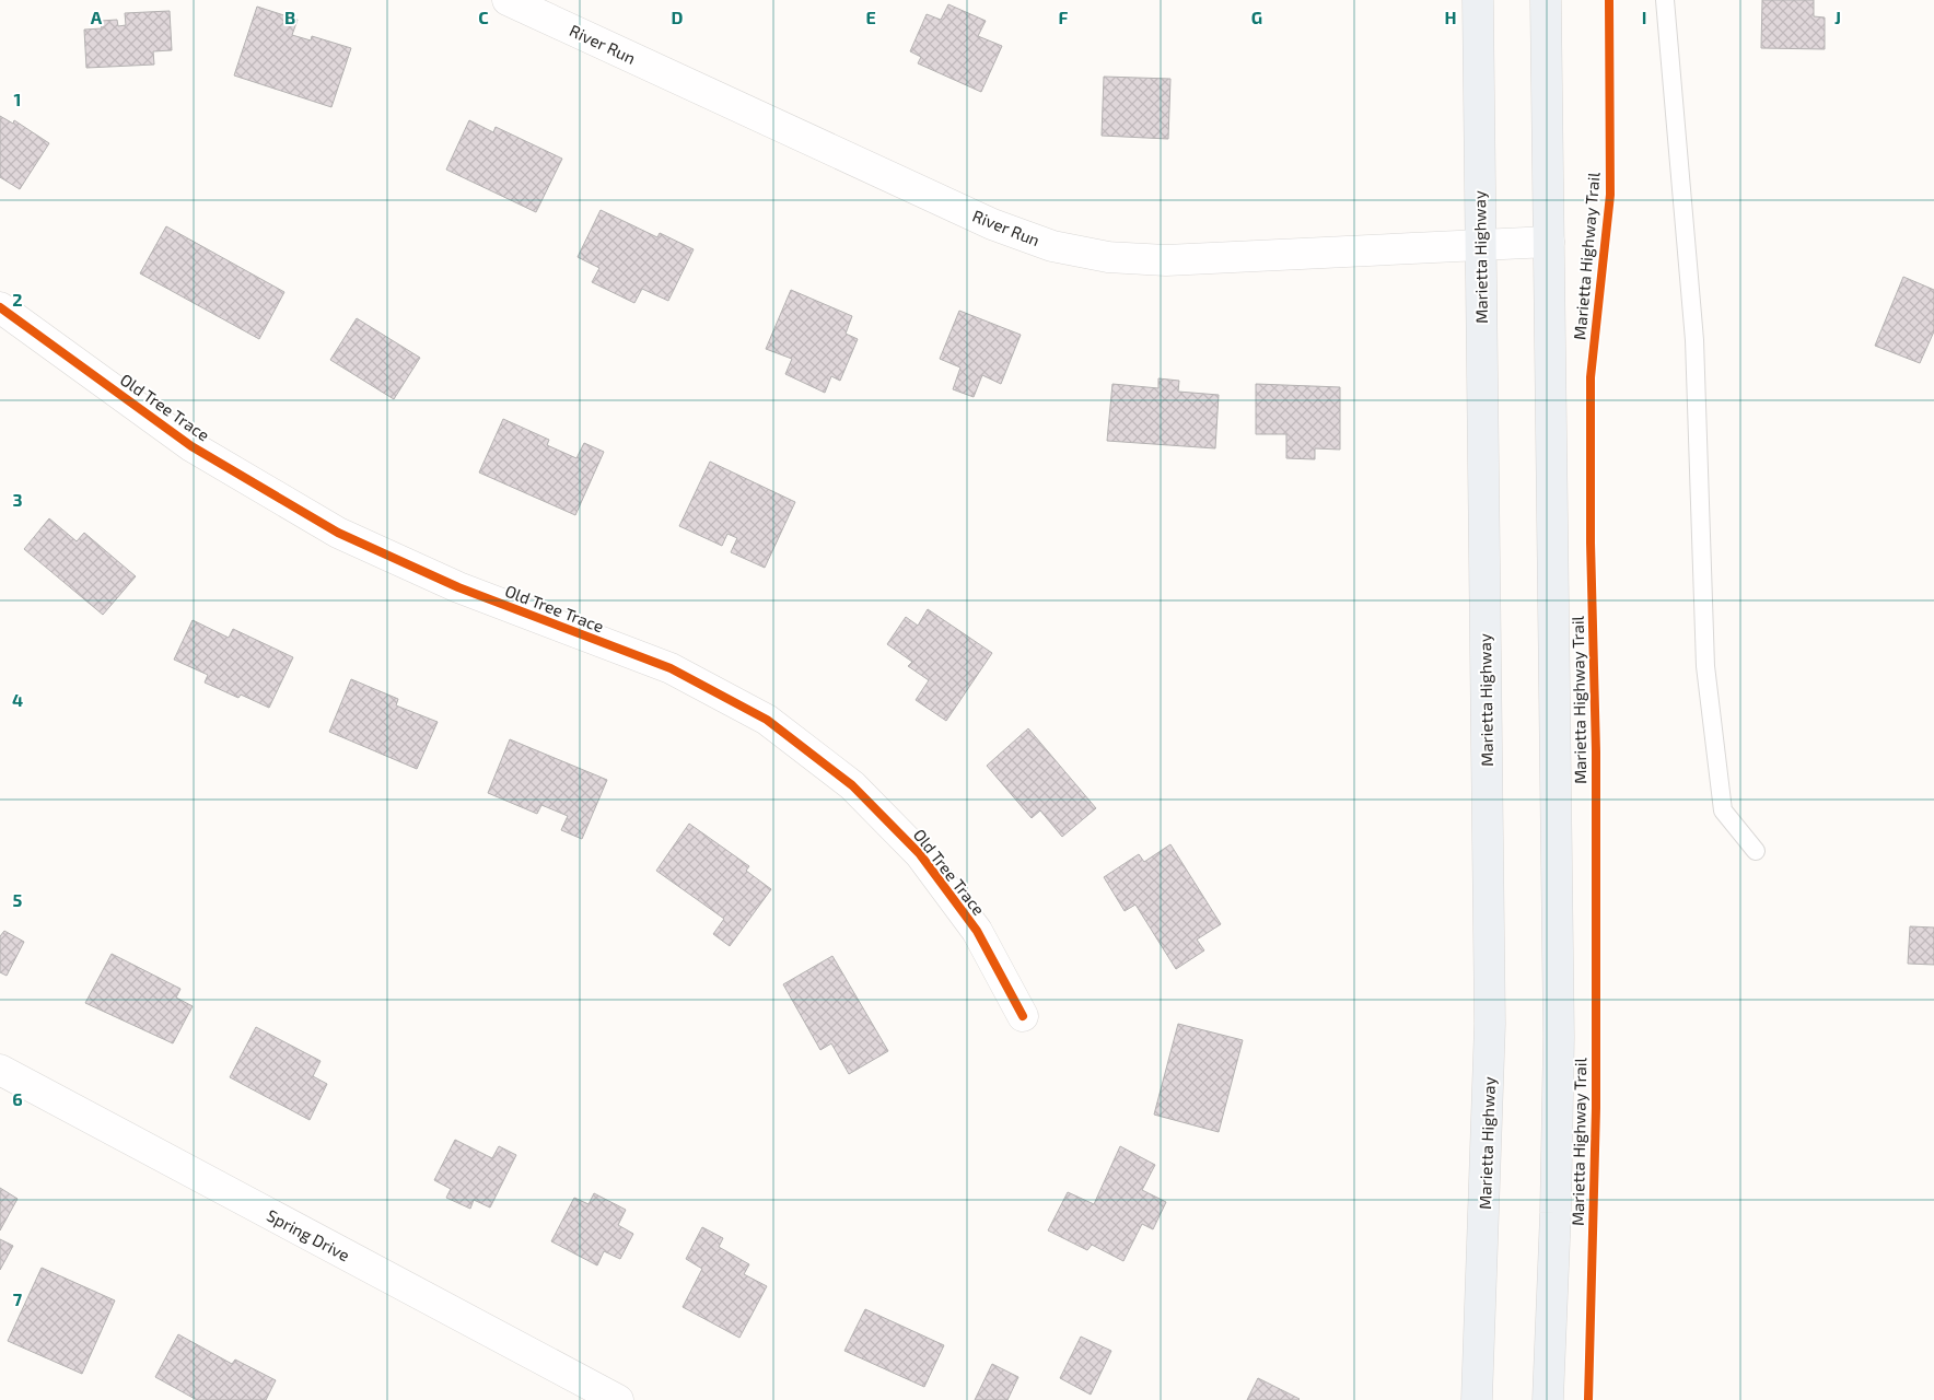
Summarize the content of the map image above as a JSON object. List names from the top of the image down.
{
  "streets": {
    "highway": ["Marietta Highway"],
    "street": ["River Run", "Old Tree Trace", "Spring Drive"],
    "cycle path": ["Marietta Highway Trail"]
  },
  "crossings": [
    ["River Run", "Marietta Highway"]
  ],
  "grid": {
    "columns": [
      "A",
      "B",
      "C",
      "D",
      "E",
      "F",
      "G",
      "H",
      "I",
      "J"
    ],
    "rows": [
      "1",
      "2",
      "3",
      "4",
      "5",
      "6",
      "7"
    ]
  }
}
